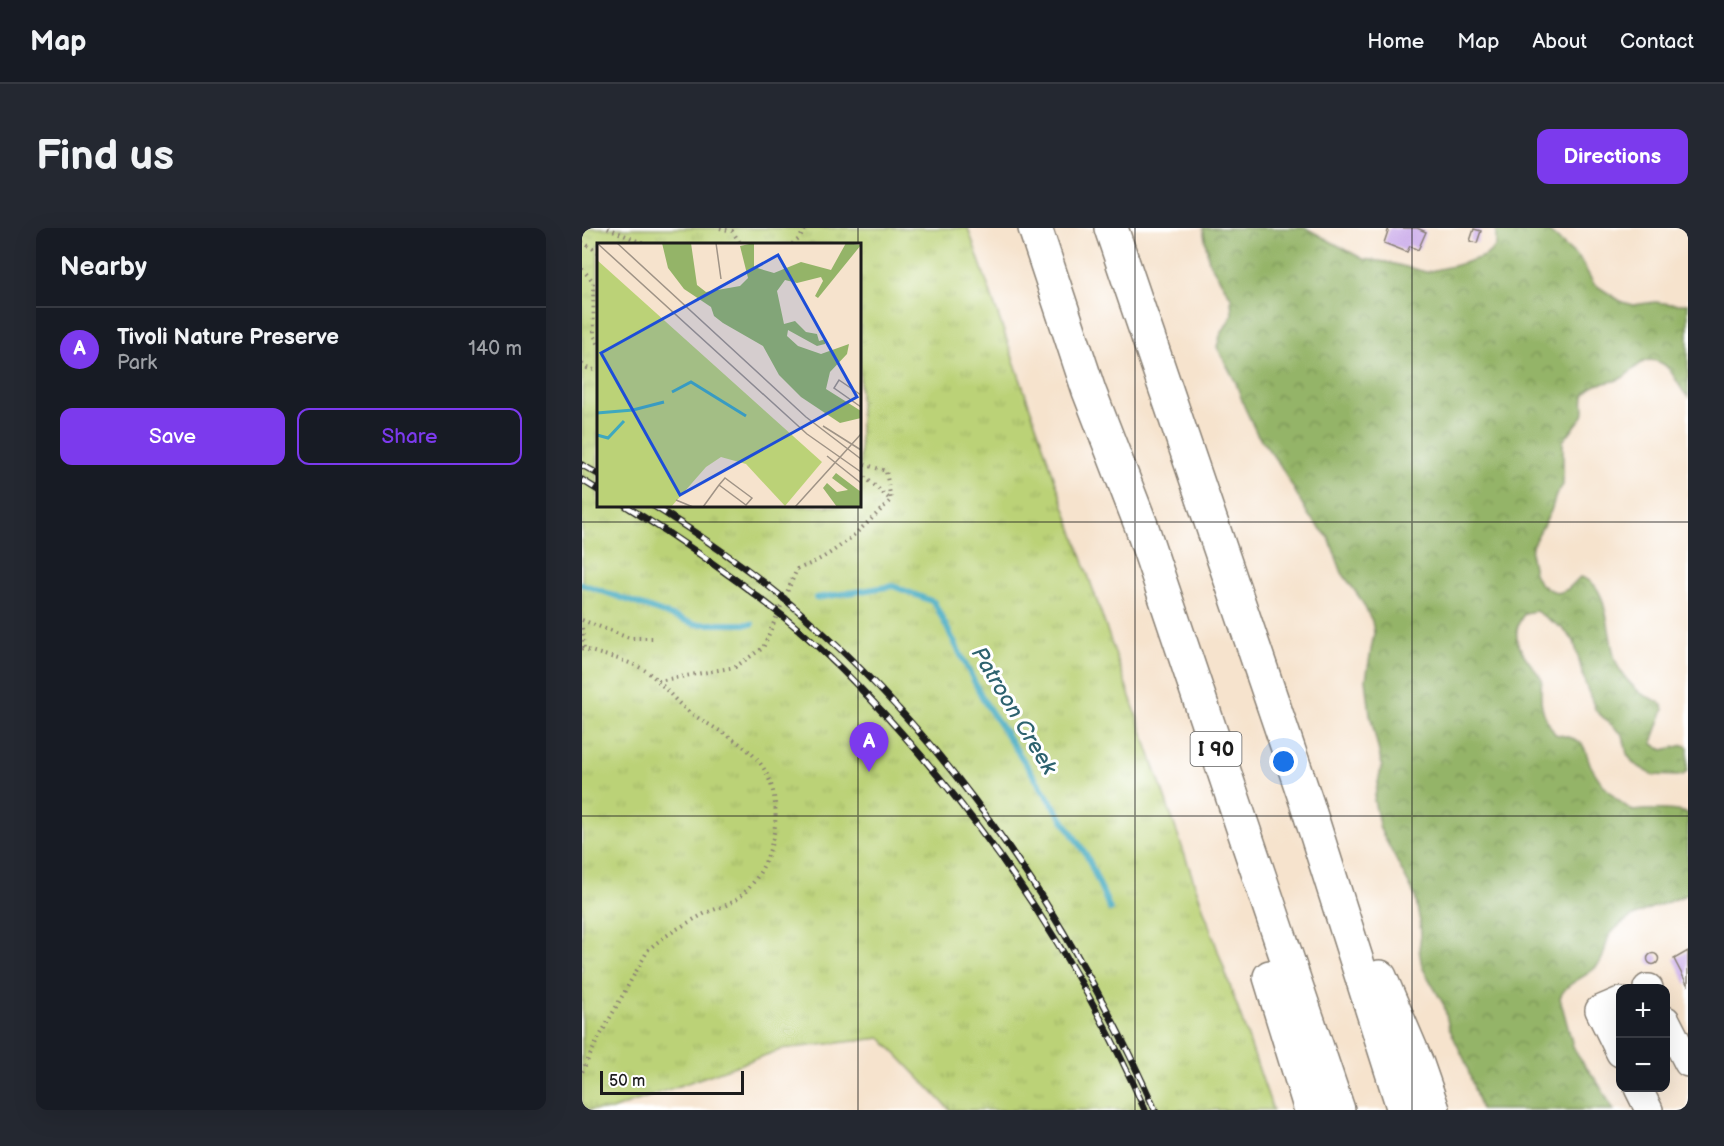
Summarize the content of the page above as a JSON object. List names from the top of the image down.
{
  "streets": {
    "highway": ["I 90"]
  },
  "water": ["Patroon Creek"],
  "scale_bar": "50 m",
  "page": {
    "header": "Map",
    "nav": [
      "Home",
      "Map",
      "About",
      "Contact"
    ],
    "buttons": [
      "Directions",
      ["Save", "Share"]
    ],
    "title": "Find us",
    "heading": "Nearby",
    "list": [
      {
        "mark": "A",
        "name": "Tivoli Nature Preserve",
        "note": "Park",
        "value": "140 m"
      }
    ],
    "pins": "A",
    "map_buttons": ["+", "−"],
    "scale": "50 m"
  }
}
